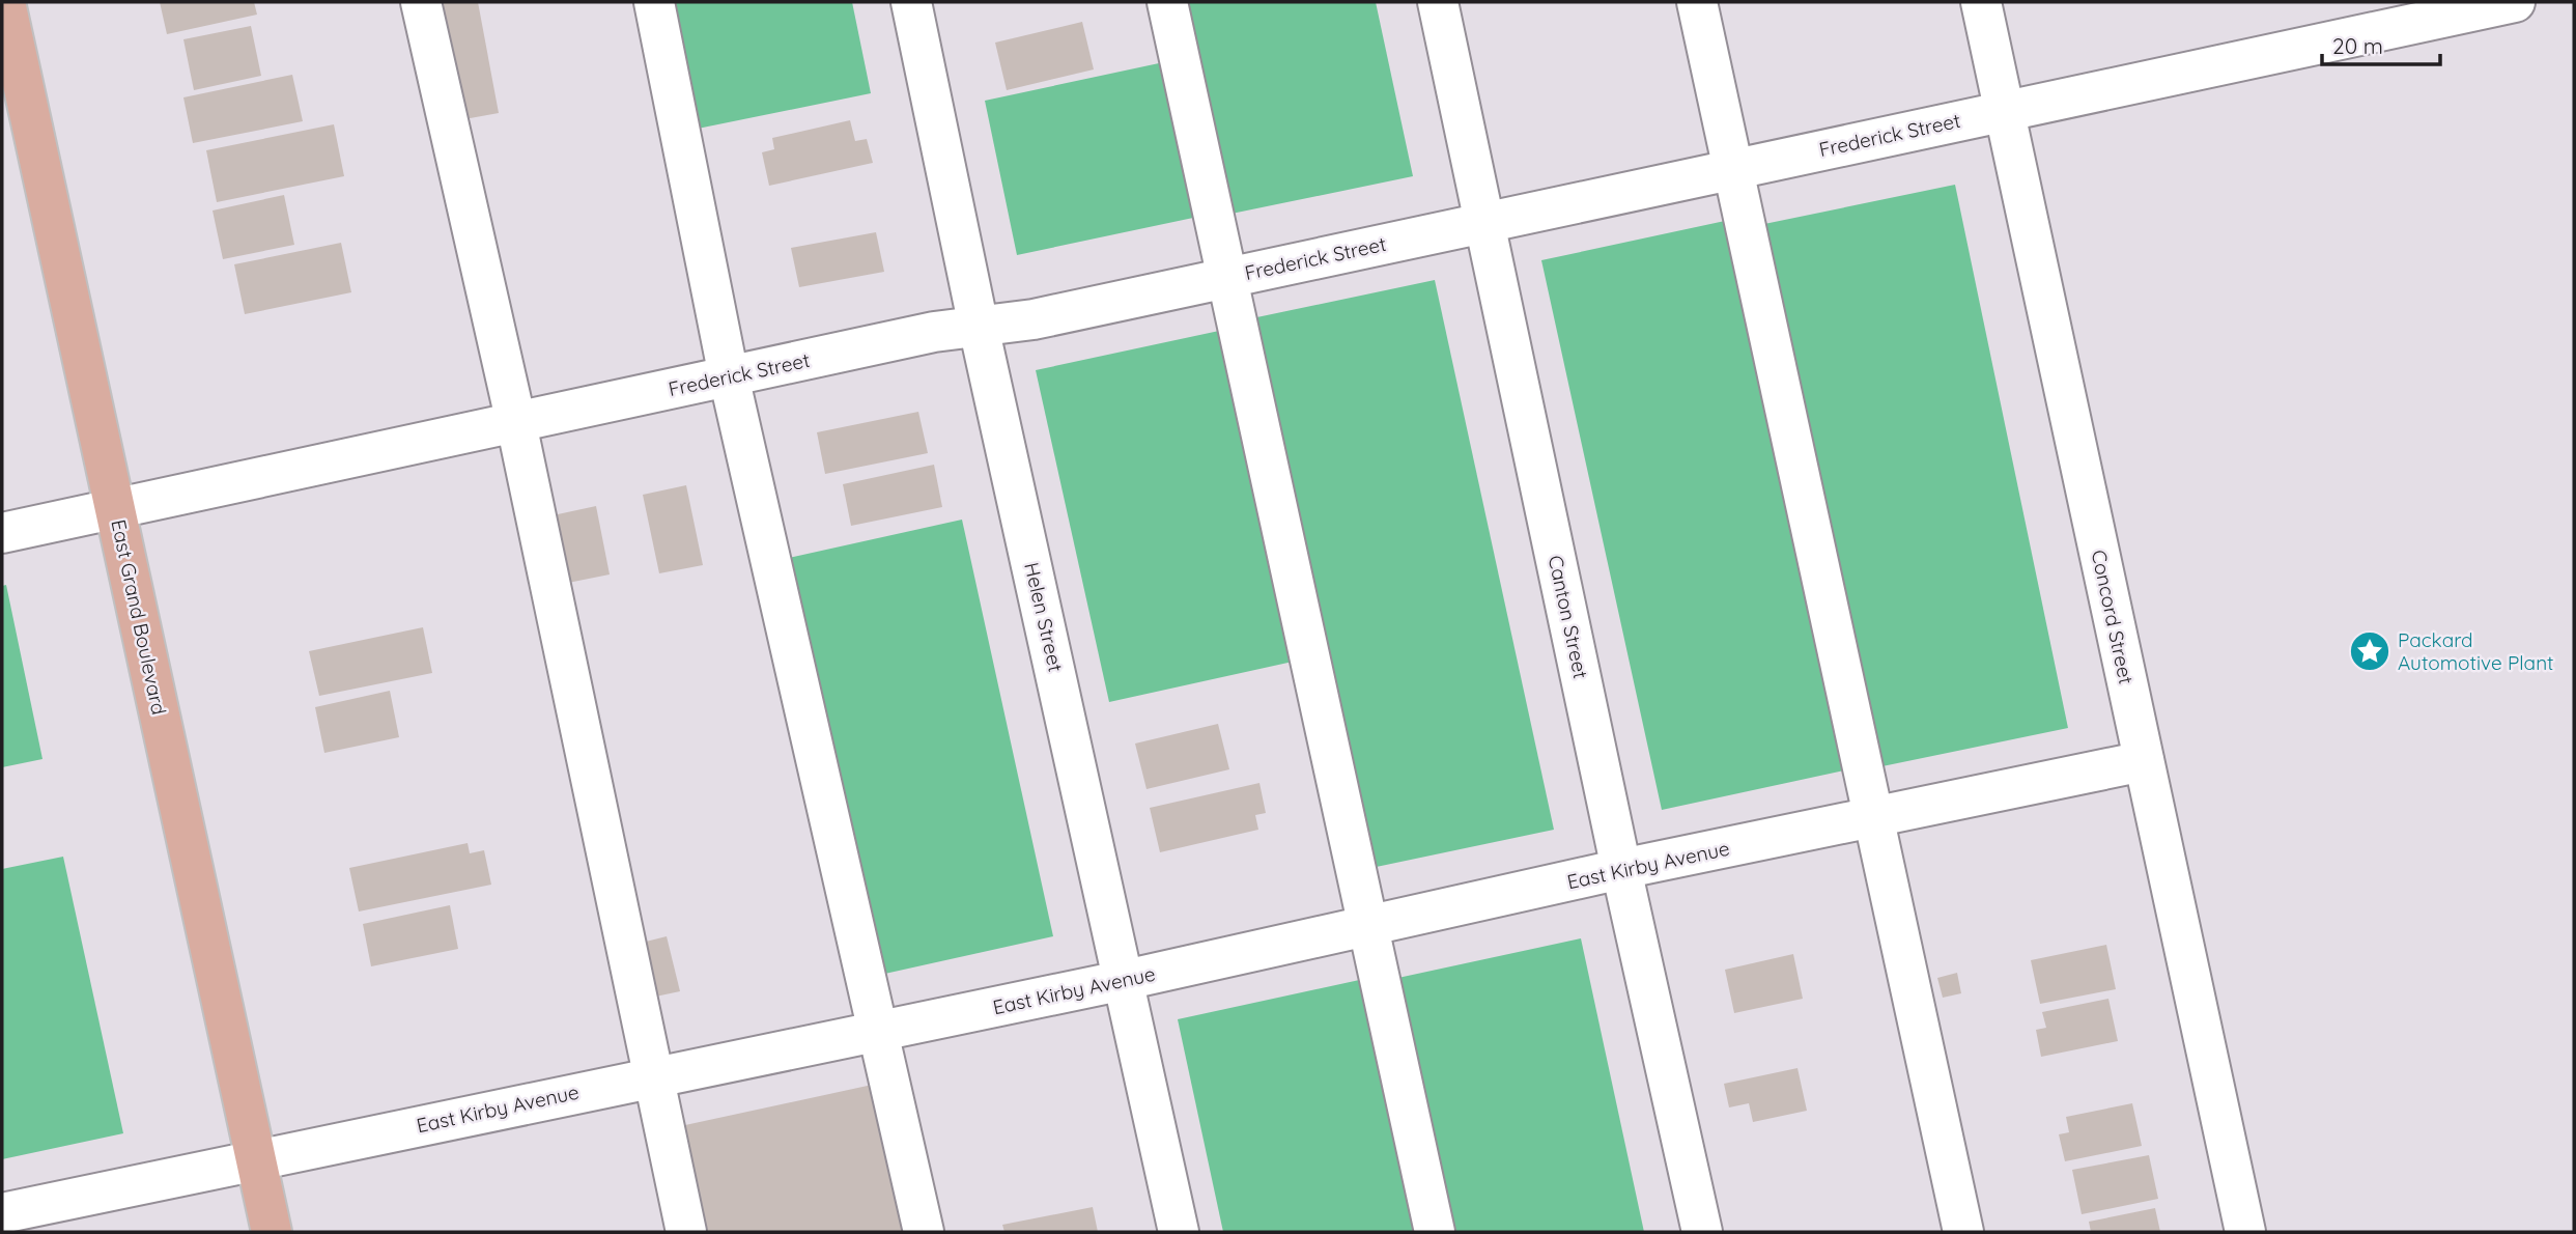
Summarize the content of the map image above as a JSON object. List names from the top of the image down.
{
  "streets": {
    "main road": ["East Grand Boulevard"],
    "street": [
      "Frederick Street",
      "Helen Street",
      "Canton Street",
      "Concord Street",
      "East Kirby Avenue"
    ]
  },
  "crossings": [
    ["Frederick Street", "East Grand Boulevard"],
    ["Frederick Street", "Helen Street"],
    ["Frederick Street", "Canton Street"],
    ["Frederick Street", "Concord Street"],
    ["East Grand Boulevard", "East Kirby Avenue"],
    ["Helen Street", "East Kirby Avenue"],
    ["Canton Street", "East Kirby Avenue"],
    ["Concord Street", "East Kirby Avenue"]
  ],
  "places": {
    "place": ["Packard Automotive Plant"]
  },
  "scale_bar": "20 m"
}
